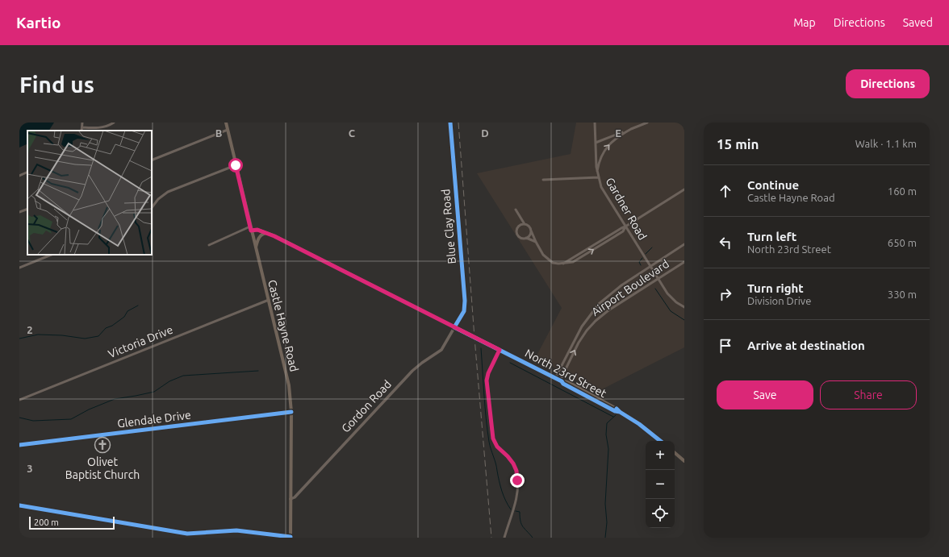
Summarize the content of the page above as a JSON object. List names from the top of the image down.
{
  "streets": {
    "main road": ["Castle Hayne Road", "North 23rd Street"],
    "street": [
      "Gardner Road",
      "Blue Clay Road",
      "Airport Boulevard",
      "Victoria Drive",
      "Gordon Road",
      "Glendale Drive"
    ]
  },
  "crossings": [
    ["Gardner Road", "Airport Boulevard"],
    ["Blue Clay Road", "North 23rd Street"],
    ["Blue Clay Road", "Gordon Road"],
    ["Airport Boulevard", "North 23rd Street"],
    ["Castle Hayne Road", "Victoria Drive"],
    ["Castle Hayne Road", "North 23rd Street"],
    ["Castle Hayne Road", "Gordon Road"],
    ["Castle Hayne Road", "Glendale Drive"],
    ["North 23rd Street", "Gordon Road"]
  ],
  "places": {
    "church": ["Olivet Baptist Church"]
  },
  "scale_bar": "200 m",
  "page": {
    "header": "Kartio",
    "nav": ["Map", "Directions", "Saved"],
    "buttons": [
      "Directions",
      ["Save", "Share"]
    ],
    "title": "Find us",
    "heading": ["15 min", "Walk · 1.1 km"],
    "list": [
      ["Continue", "Castle Hayne Road", "160 m"],
      ["Turn left", "North 23rd Street", "650 m"],
      ["Turn right", "Division Drive", "330 m"],
      "Arrive at destination"
    ],
    "map_buttons": ["+", "−"],
    "scale": "200 m"
  },
  "grid": {
    "columns": [
      "B",
      "C",
      "D",
      "E"
    ],
    "rows": ["2", "3"]
  }
}
